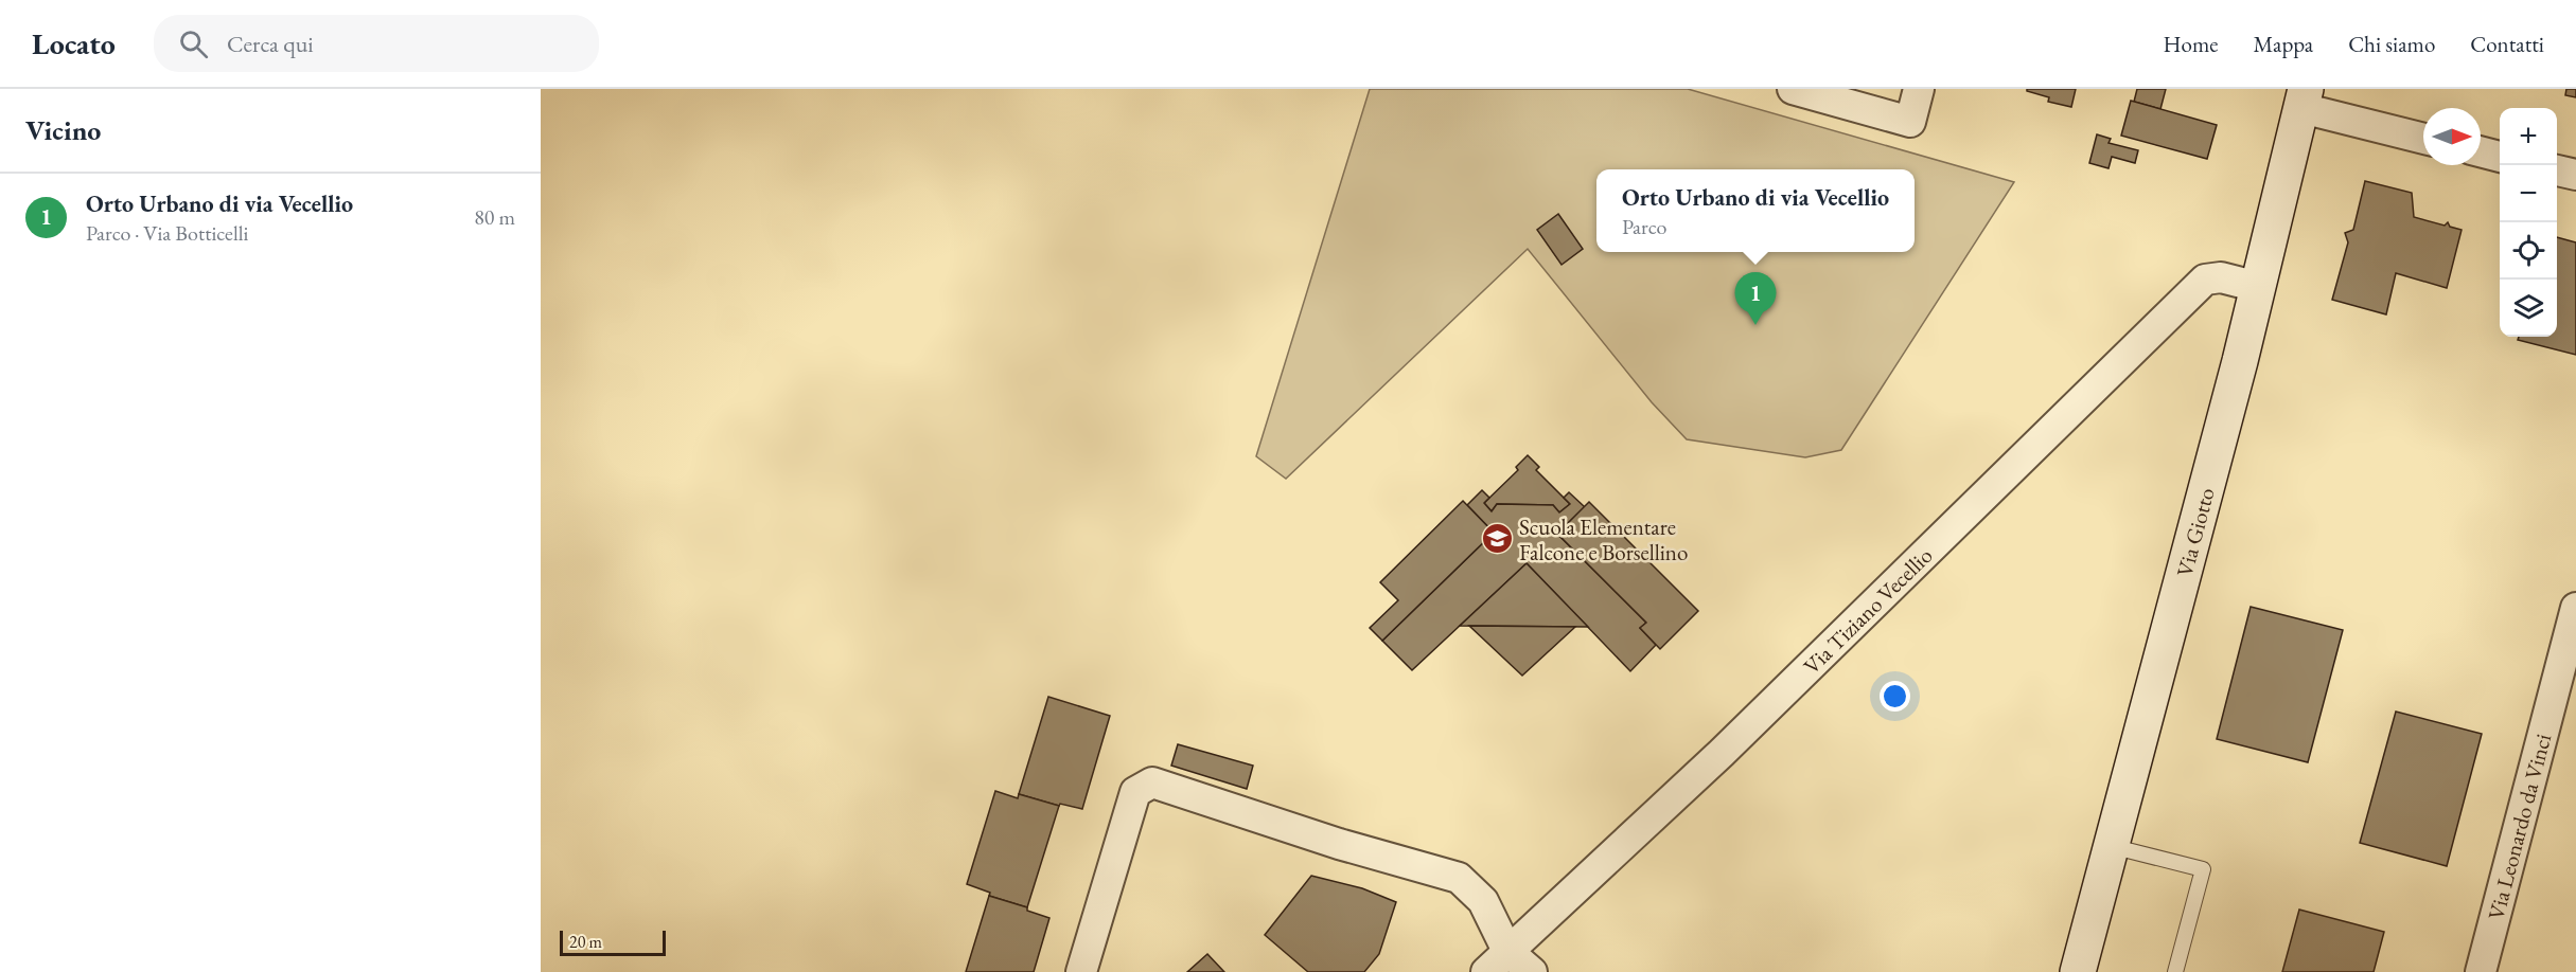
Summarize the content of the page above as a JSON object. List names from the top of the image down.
{
  "streets": {
    "street": ["Via Giotto", "Via Tiziano Vecellio", "Via Leonardo da Vinci"]
  },
  "crossings": [
    ["Via Giotto", "Via Tiziano Vecellio"]
  ],
  "places": {
    "school or university": ["Scuola Elementare Falcone e Borsellino"]
  },
  "scale_bar": "20 m",
  "north": "right",
  "page": {
    "header": "Locato",
    "search": "Cerca qui",
    "nav": [
      "Home",
      "Mappa",
      "Chi siamo",
      "Contatti"
    ],
    "heading": "Vicino",
    "map_buttons": ["+", "−"],
    "popup": ["Orto Urbano di via Vecellio", "Parco"],
    "list": [
      {
        "mark": "1",
        "name": "Orto Urbano di via Vecellio",
        "note": "Parco · Via Botticelli",
        "value": "80 m"
      }
    ],
    "pins": "1",
    "scale": "20 m"
  }
}
